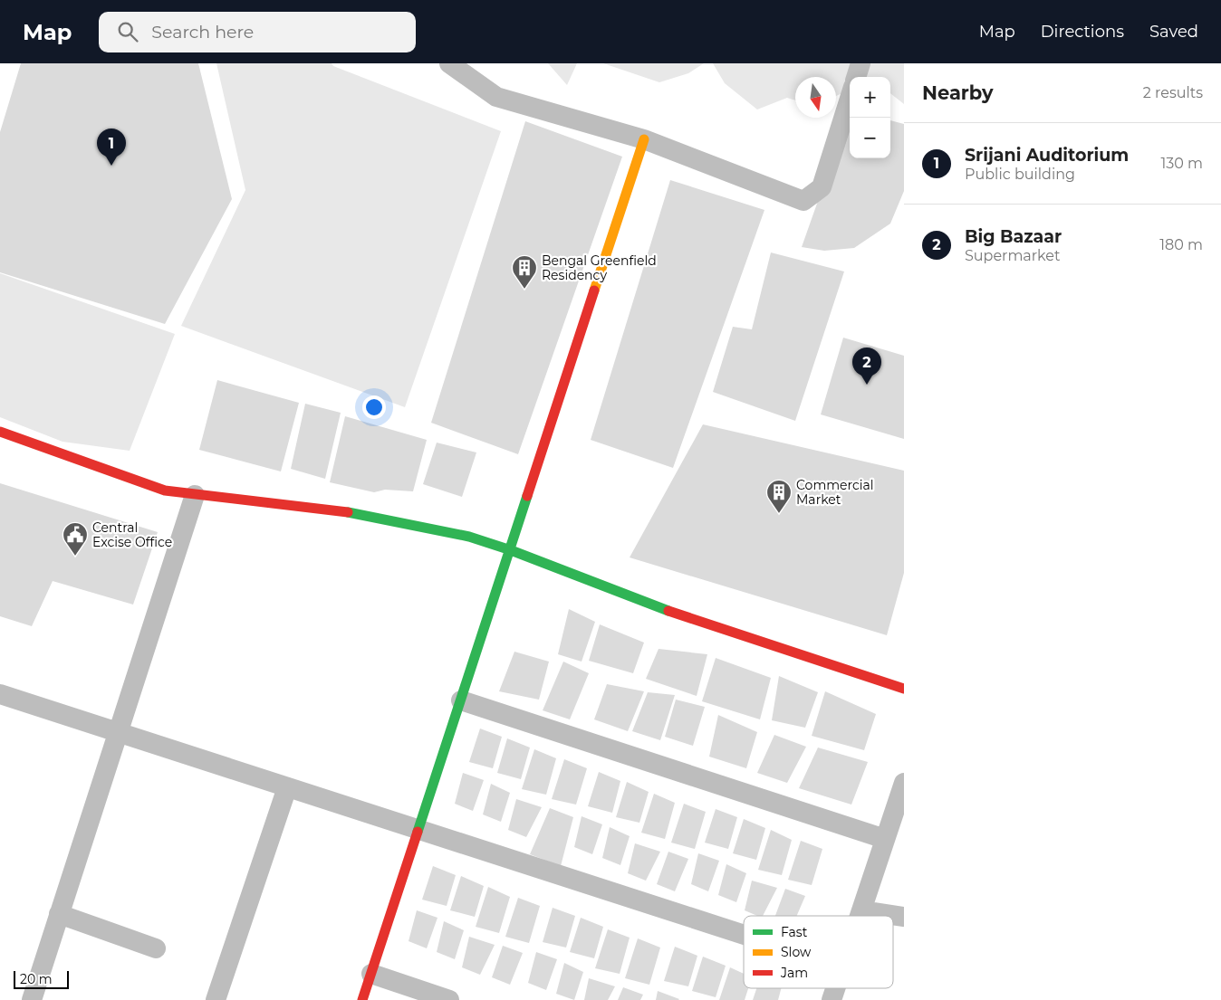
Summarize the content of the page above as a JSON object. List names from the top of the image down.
{
  "places": {
    "building": ["Bengal Greenfield Residency", "Commercial Market"],
    "public building": ["Central Excise Office"]
  },
  "legend": ["Fast", "Slow", "Jam"],
  "scale_bar": "20 m",
  "north": "bottom",
  "page": {
    "header": "Map",
    "search": "Search here",
    "nav": ["Map", "Directions", "Saved"],
    "heading": ["Nearby", "2 results"],
    "map_buttons": ["+", "−"],
    "list": [
      {
        "mark": "1",
        "name": "Srijani Auditorium",
        "note": "Public building",
        "value": "130 m"
      },
      {
        "mark": "2",
        "name": "Big Bazaar",
        "note": "Supermarket",
        "value": "180 m"
      }
    ],
    "pins": ["1", "2"],
    "scale": "20 m"
  }
}
